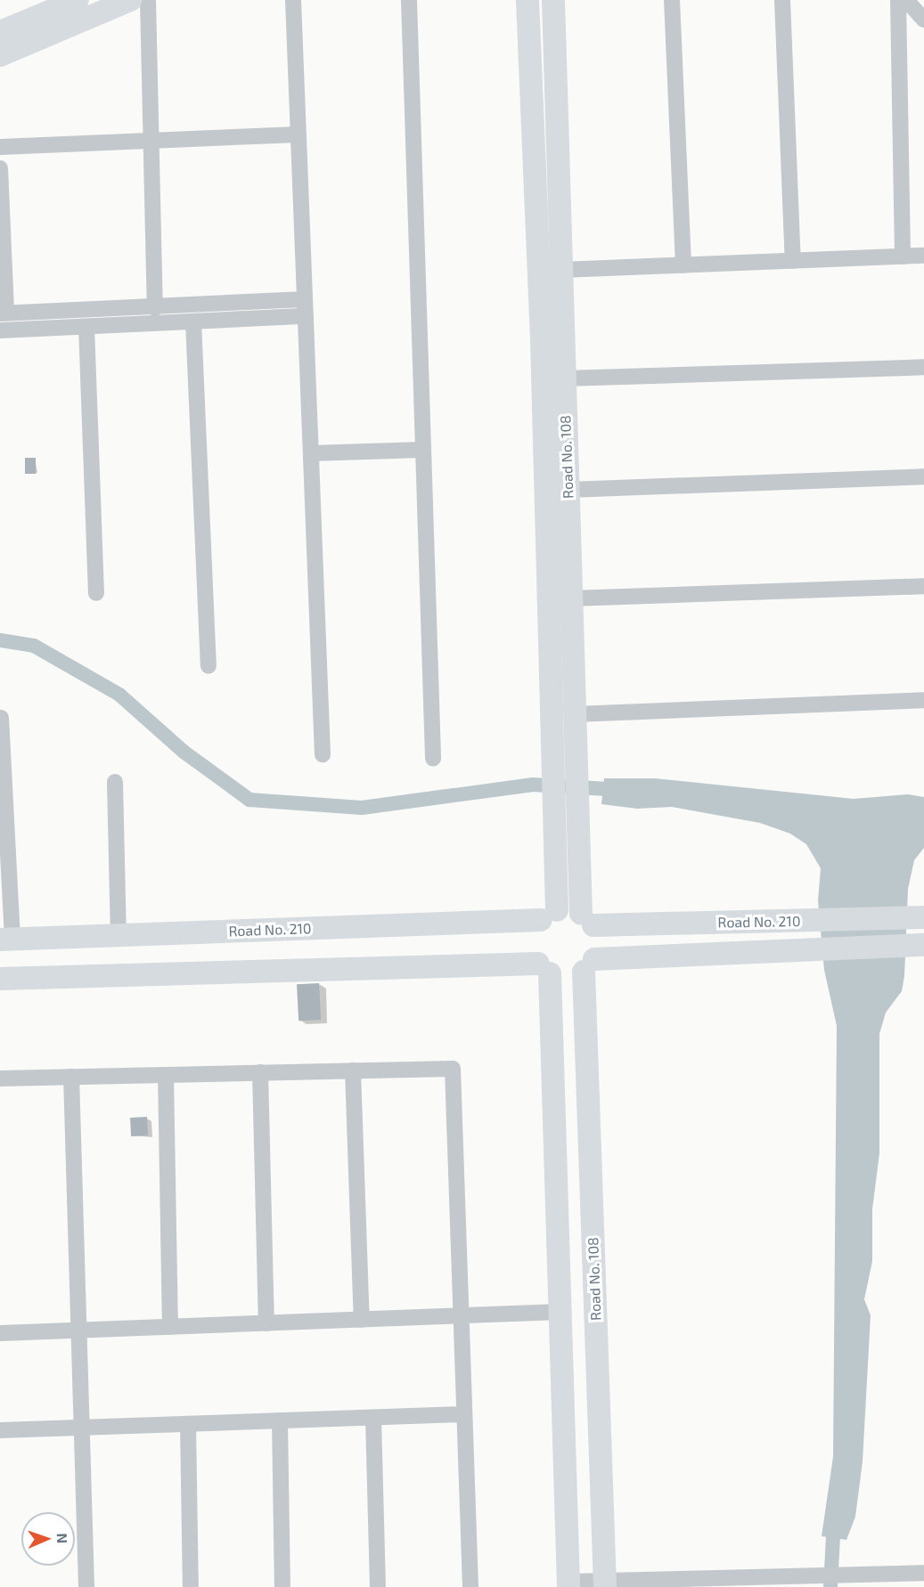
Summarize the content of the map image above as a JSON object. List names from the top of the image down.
{
  "streets": {
    "street": ["Road No. 108", "Road No. 210"]
  },
  "crossings": [
    ["Road No. 108", "Road No. 210"]
  ],
  "north": "right"
}
